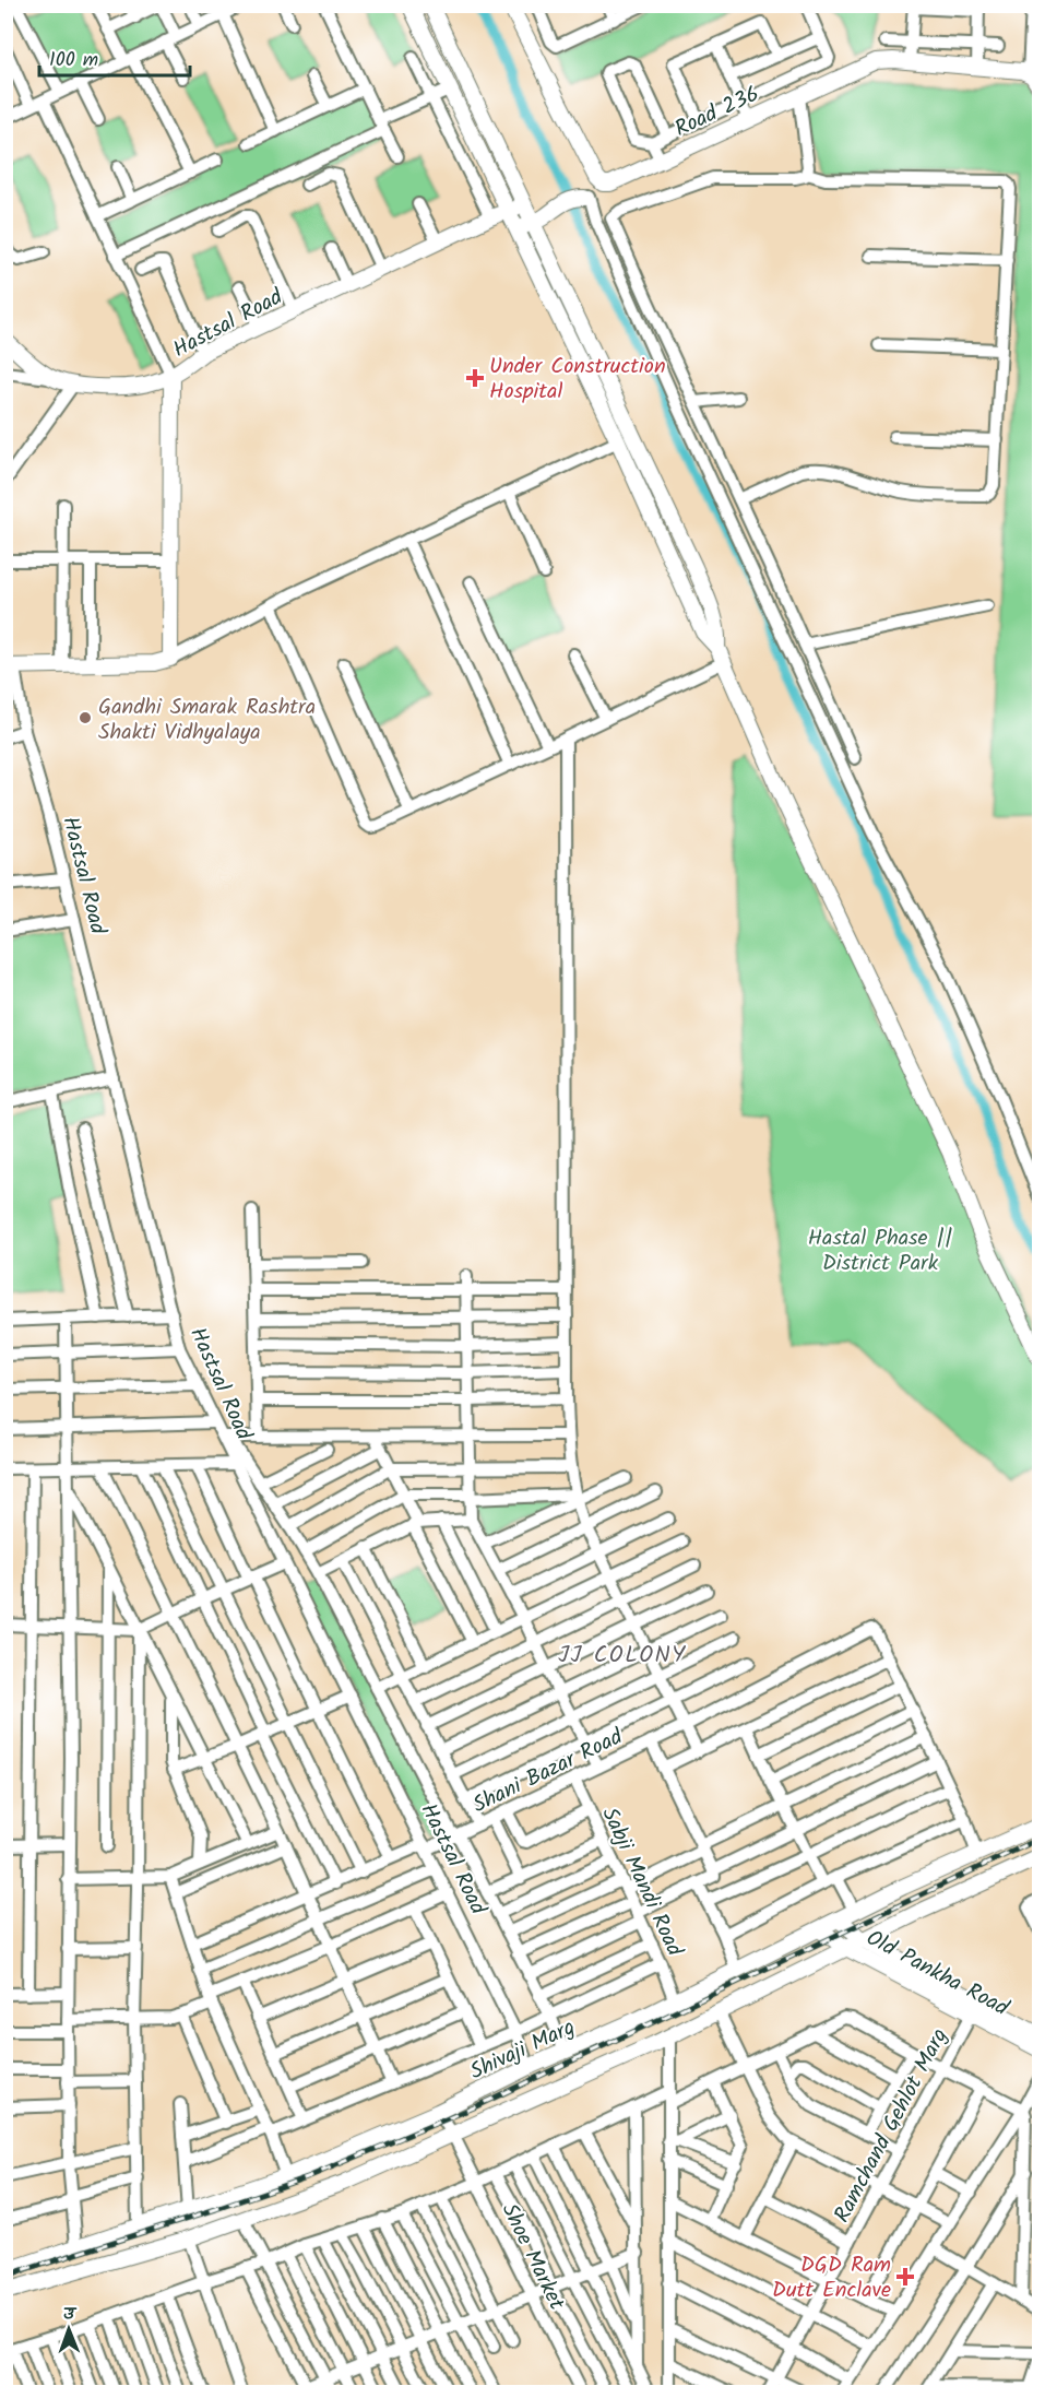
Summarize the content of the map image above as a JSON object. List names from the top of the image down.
{
  "streets": {
    "street": [
      "Road 236",
      "Hastsal Road",
      "Shani Bazar Road",
      "Sabji Mandi Road",
      "Old Pankha Road",
      "Shivaji Marg",
      "Ramchand Gehlot Marg",
      "Shoe Market"
    ]
  },
  "crossings": [
    ["Hastsal Road", "Shani Bazar Road"],
    ["Hastsal Road", "Shivaji Marg"],
    ["Shani Bazar Road", "Sabji Mandi Road"],
    ["Sabji Mandi Road", "Shivaji Marg"],
    ["Old Pankha Road", "Shivaji Marg"],
    ["Old Pankha Road", "Ramchand Gehlot Marg"],
    ["Shivaji Marg", "Shoe Market"]
  ],
  "districts": ["JJ COLONY"],
  "parks": ["Hastal Phase || District Park"],
  "places": {
    "health": ["Under Construction Hospital", "DGD Ram Dutt Enclave"],
    "other": ["Gandhi Smarak Rashtra Shakti Vidhyalaya"]
  },
  "scale_bar": "100 m",
  "north": "top"
}
